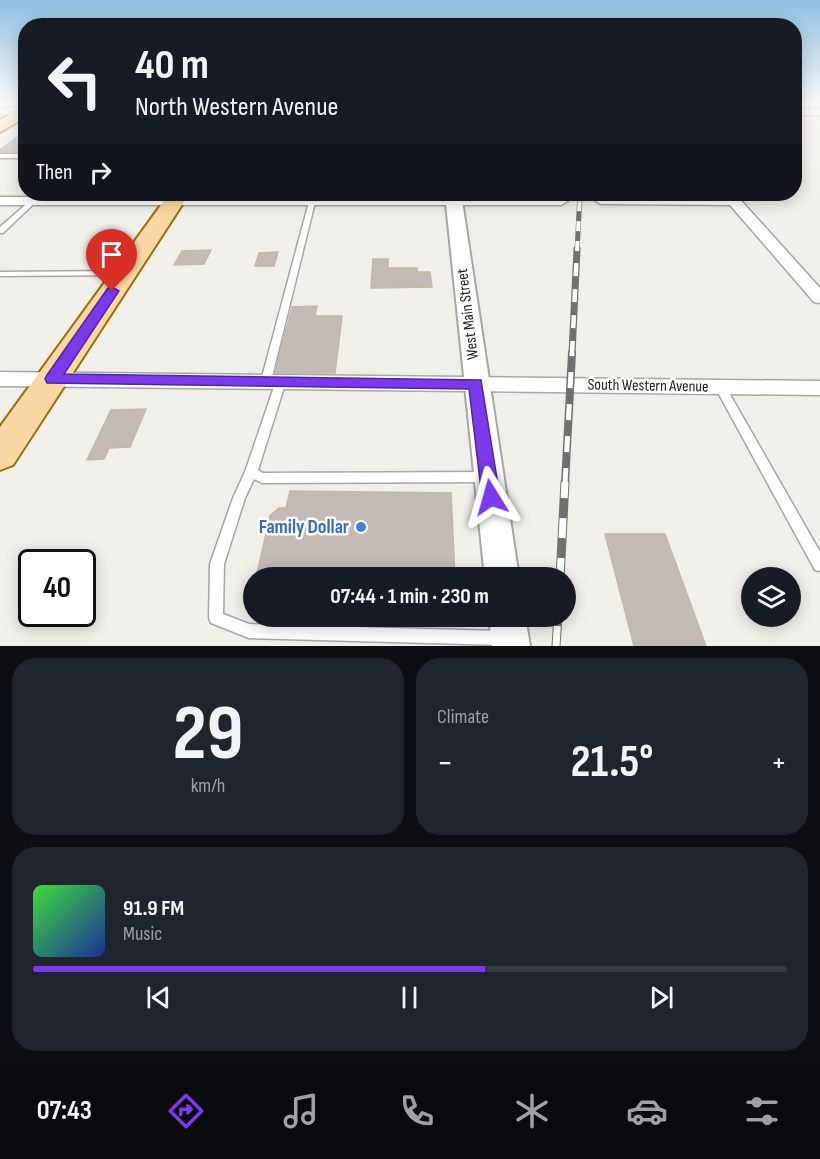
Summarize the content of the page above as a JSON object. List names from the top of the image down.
{
  "streets": {
    "street": ["West Main Street", "South Western Avenue"]
  },
  "crossings": [
    ["West Main Street", "South Western Avenue"]
  ],
  "places": ["Family Dollar"],
  "page": {
    "turn": ["40 m", "North Western Avenue"],
    "then": "Then",
    "limit": "40",
    "trip": "07:44 · 1 min · 230 m",
    "tile": [
      ["29", "km/h"],
      "Climate"
    ],
    "heat": ["−", "21.5°", "+"],
    "song": ["91.9 FM", "Music"],
    "tabs": "07:43"
  }
}
